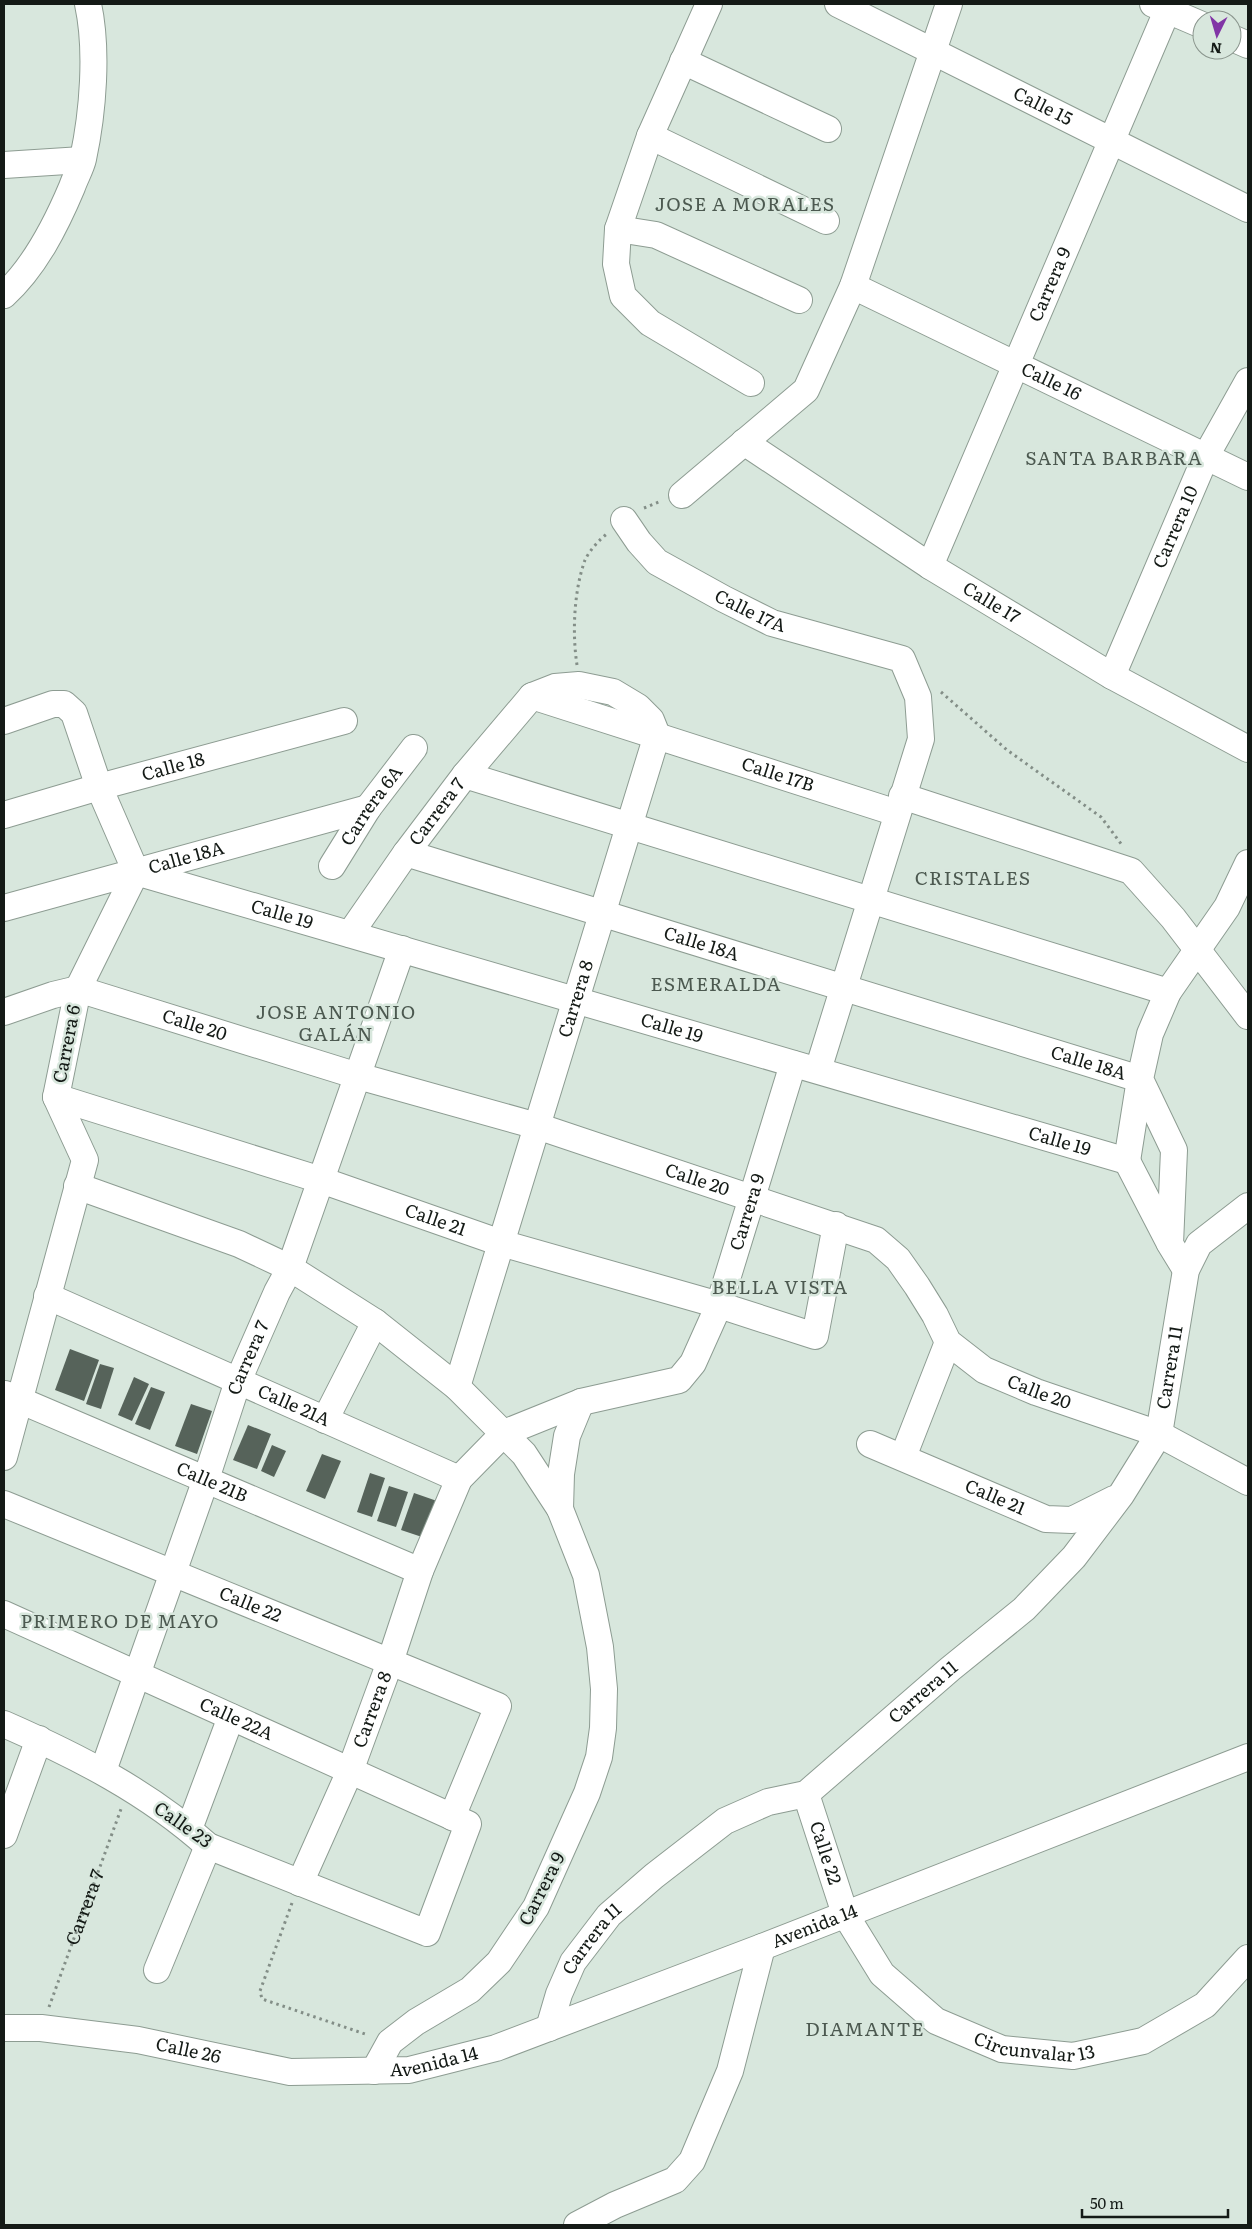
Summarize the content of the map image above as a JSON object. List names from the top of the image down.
{
  "streets": {
    "street": [
      "Calle 15",
      "Carrera 9",
      "Calle 16",
      "Carrera 10",
      "Calle 17",
      "Calle 17A",
      "Calle 18",
      "Calle 17B",
      "Carrera 6A",
      "Carrera 7",
      "Calle 18A",
      "Calle 19",
      "Carrera 8",
      "Calle 20",
      "Carrera 6",
      "Calle 21",
      "Carrera 11",
      "Calle 21A",
      "Calle 21B",
      "Calle 22",
      "Calle 22A",
      "Calle 23",
      "Avenida 14",
      "Circunvalar 13",
      "Calle 26"
    ]
  },
  "crossings": [
    ["Calle 15", "Carrera 9"],
    ["Carrera 9", "Calle 16"],
    ["Carrera 9", "Calle 17"],
    ["Carrera 9", "Calle 17A"],
    ["Carrera 9", "Calle 17B"],
    ["Carrera 9", "Calle 18A"],
    ["Carrera 9", "Calle 19"],
    ["Carrera 9", "Carrera 8"],
    ["Carrera 9", "Calle 20"],
    ["Carrera 9", "Calle 21"],
    ["Carrera 9", "Avenida 14"],
    ["Carrera 9", "Calle 26"],
    ["Calle 16", "Carrera 10"],
    ["Carrera 10", "Calle 17"],
    ["Calle 17B", "Carrera 8"],
    ["Carrera 6A", "Calle 18A"],
    ["Carrera 7", "Calle 18A"],
    ["Carrera 7", "Calle 19"],
    ["Carrera 7", "Calle 20"],
    ["Carrera 7", "Calle 21"],
    ["Carrera 7", "Calle 21A"],
    ["Carrera 7", "Calle 21B"],
    ["Carrera 7", "Calle 22"],
    ["Carrera 7", "Calle 22A"],
    ["Carrera 7", "Calle 23"],
    ["Carrera 7", "Calle 26"],
    ["Calle 18A", "Calle 19"],
    ["Calle 18A", "Carrera 8"],
    ["Calle 18A", "Carrera 6"],
    ["Calle 19", "Carrera 8"],
    ["Calle 19", "Carrera 6"],
    ["Carrera 8", "Calle 20"],
    ["Carrera 8", "Calle 21"],
    ["Carrera 8", "Calle 21A"],
    ["Carrera 8", "Calle 21B"],
    ["Carrera 8", "Calle 22"],
    ["Carrera 8", "Calle 22A"],
    ["Carrera 8", "Calle 23"],
    ["Calle 20", "Carrera 6"],
    ["Calle 20", "Calle 21"],
    ["Calle 20", "Carrera 11"],
    ["Carrera 6", "Calle 21"],
    ["Carrera 6", "Calle 21A"],
    ["Carrera 6", "Calle 21B"],
    ["Calle 21", "Carrera 11"],
    ["Carrera 11", "Calle 22"],
    ["Carrera 11", "Avenida 14"],
    ["Calle 22", "Calle 22A"],
    ["Calle 22", "Calle 23"],
    ["Calle 22", "Avenida 14"],
    ["Calle 22", "Circunvalar 13"],
    ["Calle 22A", "Calle 23"],
    ["Avenida 14", "Circunvalar 13"],
    ["Avenida 14", "Calle 26"]
  ],
  "districts": [
    "JOSE A MORALES",
    "SANTA BARBARA",
    "CRISTALES",
    "ESMERALDA",
    "JOSE ANTONIO GALÁN",
    "BELLA VISTA",
    "PRIMERO DE MAYO",
    "DIAMANTE"
  ],
  "scale_bar": "50 m",
  "north": "bottom"
}
